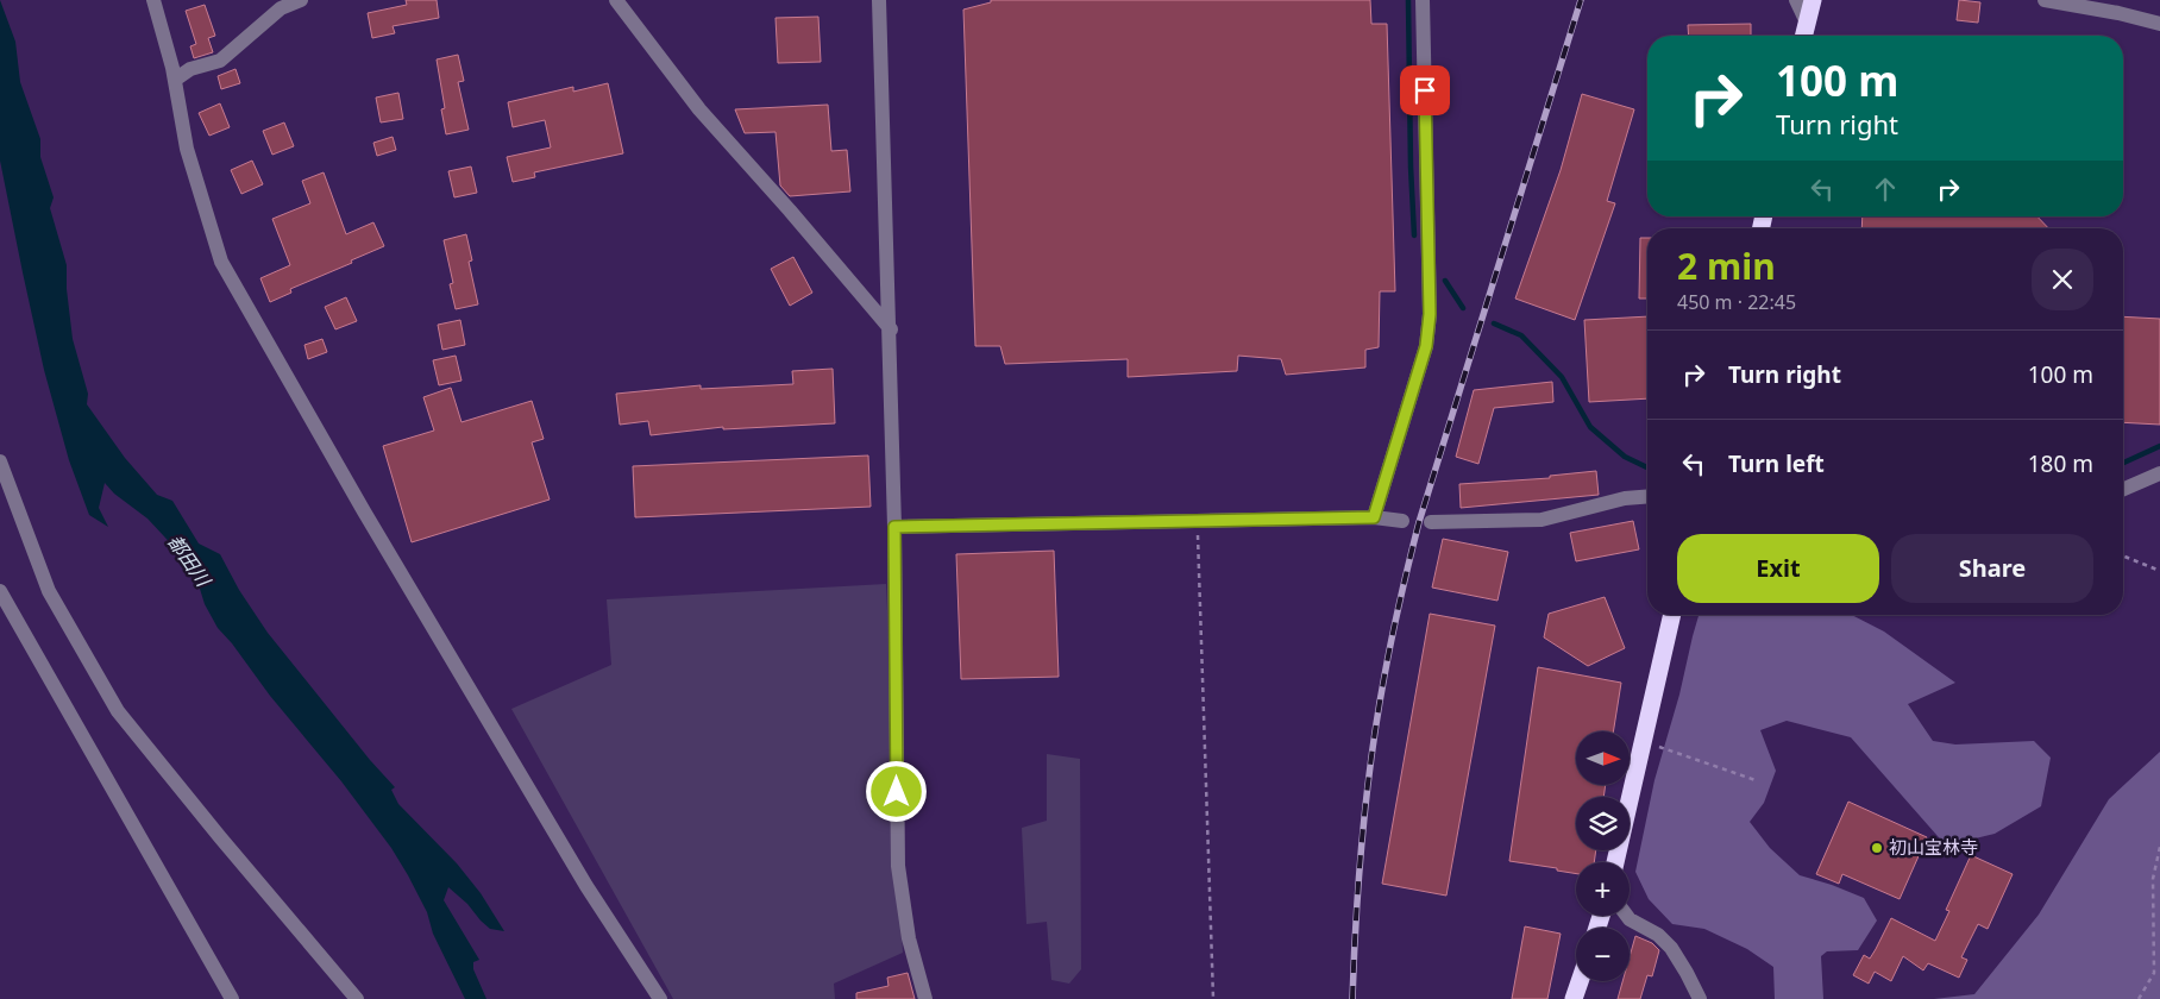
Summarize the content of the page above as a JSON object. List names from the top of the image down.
{
  "water": ["都田川"],
  "places": ["初山宝林寺"],
  "north": "right",
  "page": {
    "turn": ["100 m", "Turn right"],
    "heading": ["2 min", "450 m · 22:45"],
    "list": [
      {
        "name": "Turn right",
        "value": "100 m"
      },
      {
        "name": "Turn left",
        "value": "180 m"
      }
    ],
    "buttons": ["Exit", "Share"],
    "map_buttons": ["+", "−"]
  }
}
